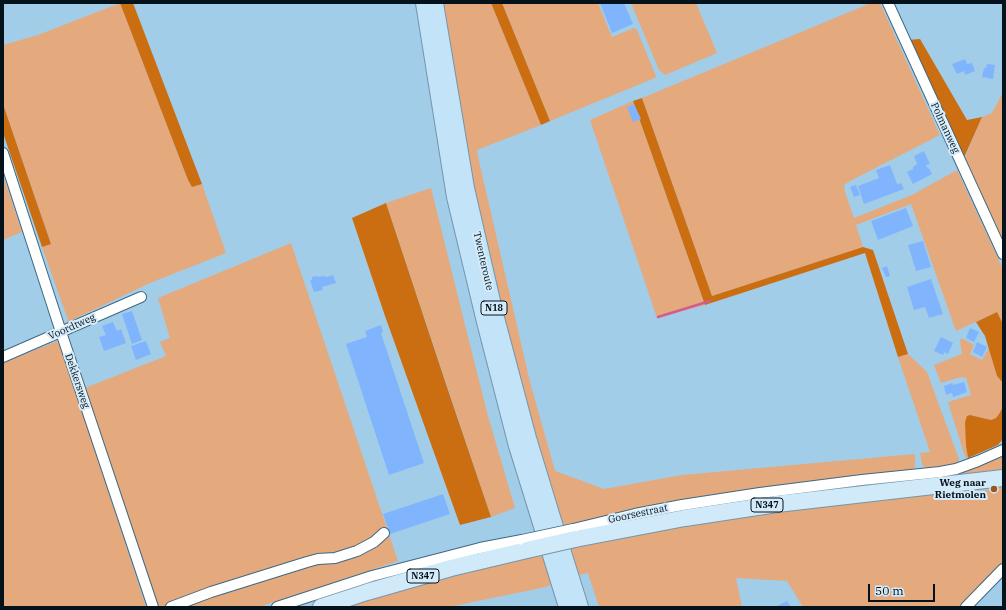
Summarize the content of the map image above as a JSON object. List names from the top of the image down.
{
  "streets": {
    "highway": ["Twenteroute", "N18"],
    "main road": ["N347", "Goorsestraat"],
    "street": ["Polmanweg", "Voordtweg", "Dekkersweg"]
  },
  "crossings": [
    ["Voordtweg", "Dekkersweg"]
  ],
  "places": ["Weg naar Rietmolen"],
  "scale_bar": "50 m"
}
